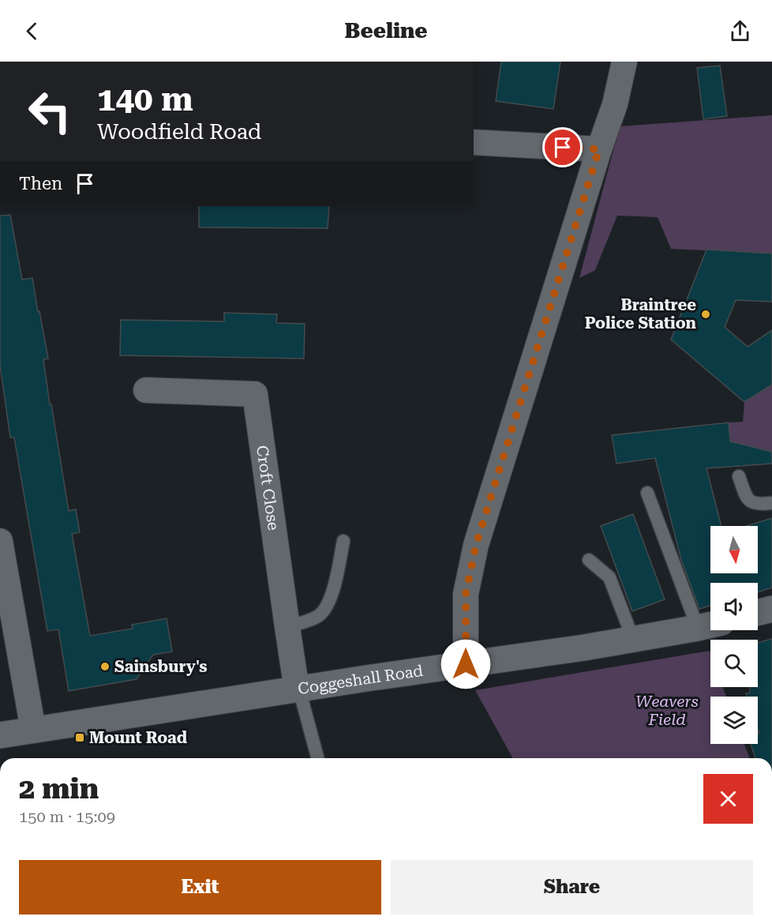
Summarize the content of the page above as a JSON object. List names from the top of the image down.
{
  "streets": {
    "main road": ["Coggeshall Road"],
    "street": ["Croft Close"]
  },
  "crossings": [
    ["Croft Close", "Coggeshall Road"]
  ],
  "parks": ["Weavers Field"],
  "places": {
    "other": ["Braintree Police Station", "Sainsbury's"],
    "transit": ["Mount Road"]
  },
  "north": "bottom",
  "page": {
    "header": "Beeline",
    "turn": ["140 m", "Woodfield Road"],
    "then": "Then",
    "heading": ["2 min", "150 m · 15:09"],
    "buttons": ["Exit", "Share"]
  }
}
